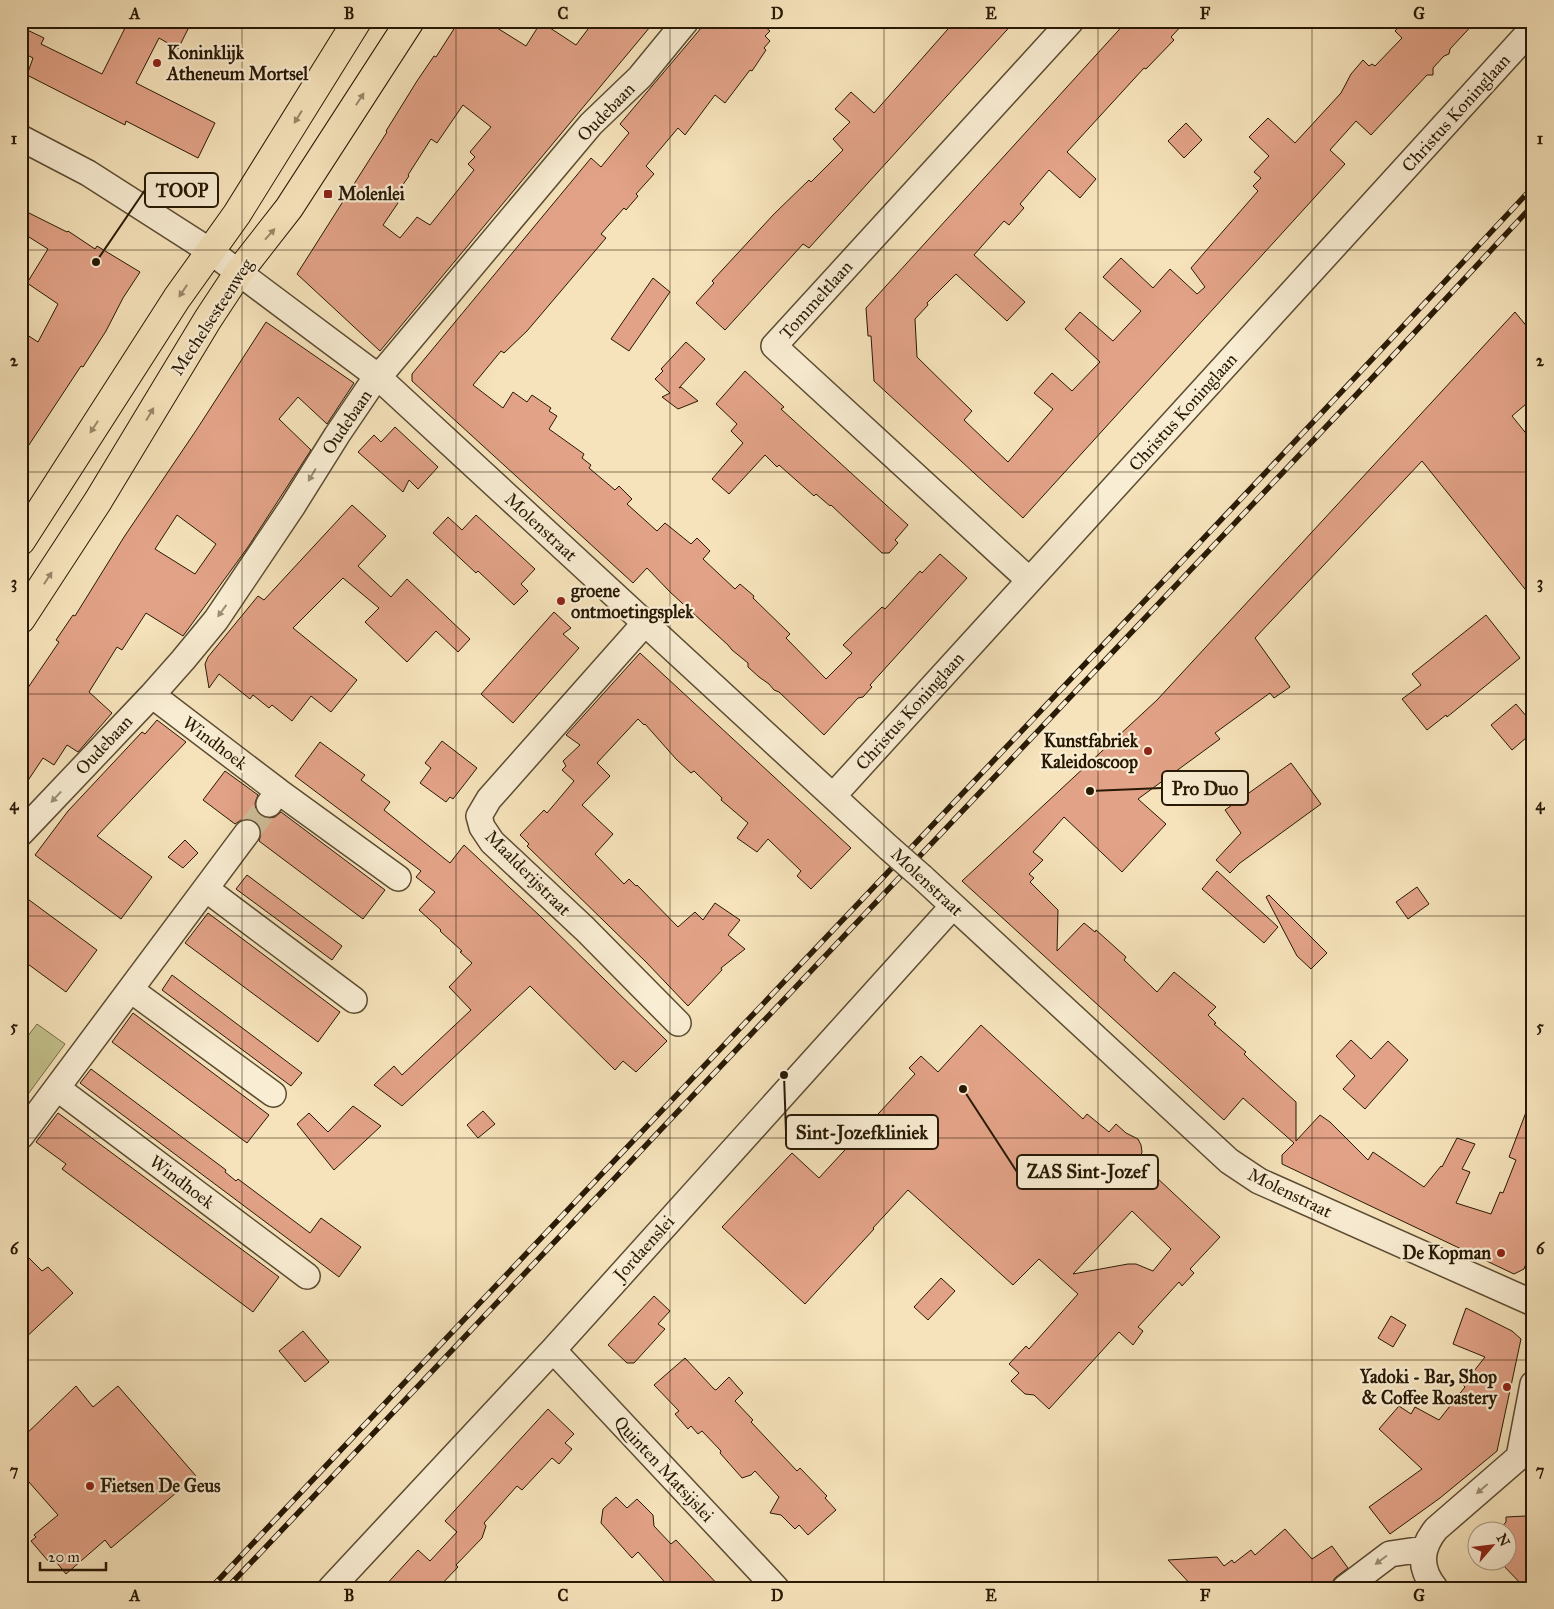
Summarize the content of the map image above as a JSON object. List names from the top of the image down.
{
  "streets": {
    "main road": ["Mechelsesteenweg"],
    "street": [
      "Oudebaan",
      "Christus Koninglaan",
      "Tommeltlaan",
      "Molenstraat",
      "Windhoek",
      "Maalderijstraat",
      "Jordaenslei",
      "Quinten Matsijslei"
    ]
  },
  "crossings": [
    ["Oudebaan", "Molenstraat"],
    ["Oudebaan", "Windhoek"],
    ["Christus Koninglaan", "Tommeltlaan"],
    ["Christus Koninglaan", "Molenstraat"],
    ["Mechelsesteenweg", "Molenstraat"],
    ["Molenstraat", "Maalderijstraat"],
    ["Molenstraat", "Jordaenslei"],
    ["Jordaenslei", "Quinten Matsijslei"]
  ],
  "one_way": ["Oudebaan"],
  "places": {
    "other": [
      "Koninklijk Atheneum Mortsel",
      "TOOP",
      "groene ontmoetingsplek",
      "Kunstfabriek Kaleidoscoop",
      "Pro Duo",
      "Sint-Jozefkliniek",
      "ZAS Sint-Jozef",
      "De Kopman",
      "Yadoki - Bar, Shop & Coffee Roastery",
      "Fietsen De Geus"
    ],
    "transit": ["Molenlei"]
  },
  "scale_bar": "20 m",
  "north": "top right",
  "grid": {
    "columns": [
      "A",
      "B",
      "C",
      "D",
      "E",
      "F",
      "G"
    ],
    "rows": [
      "1",
      "2",
      "3",
      "4",
      "5",
      "6",
      "7"
    ]
  }
}
